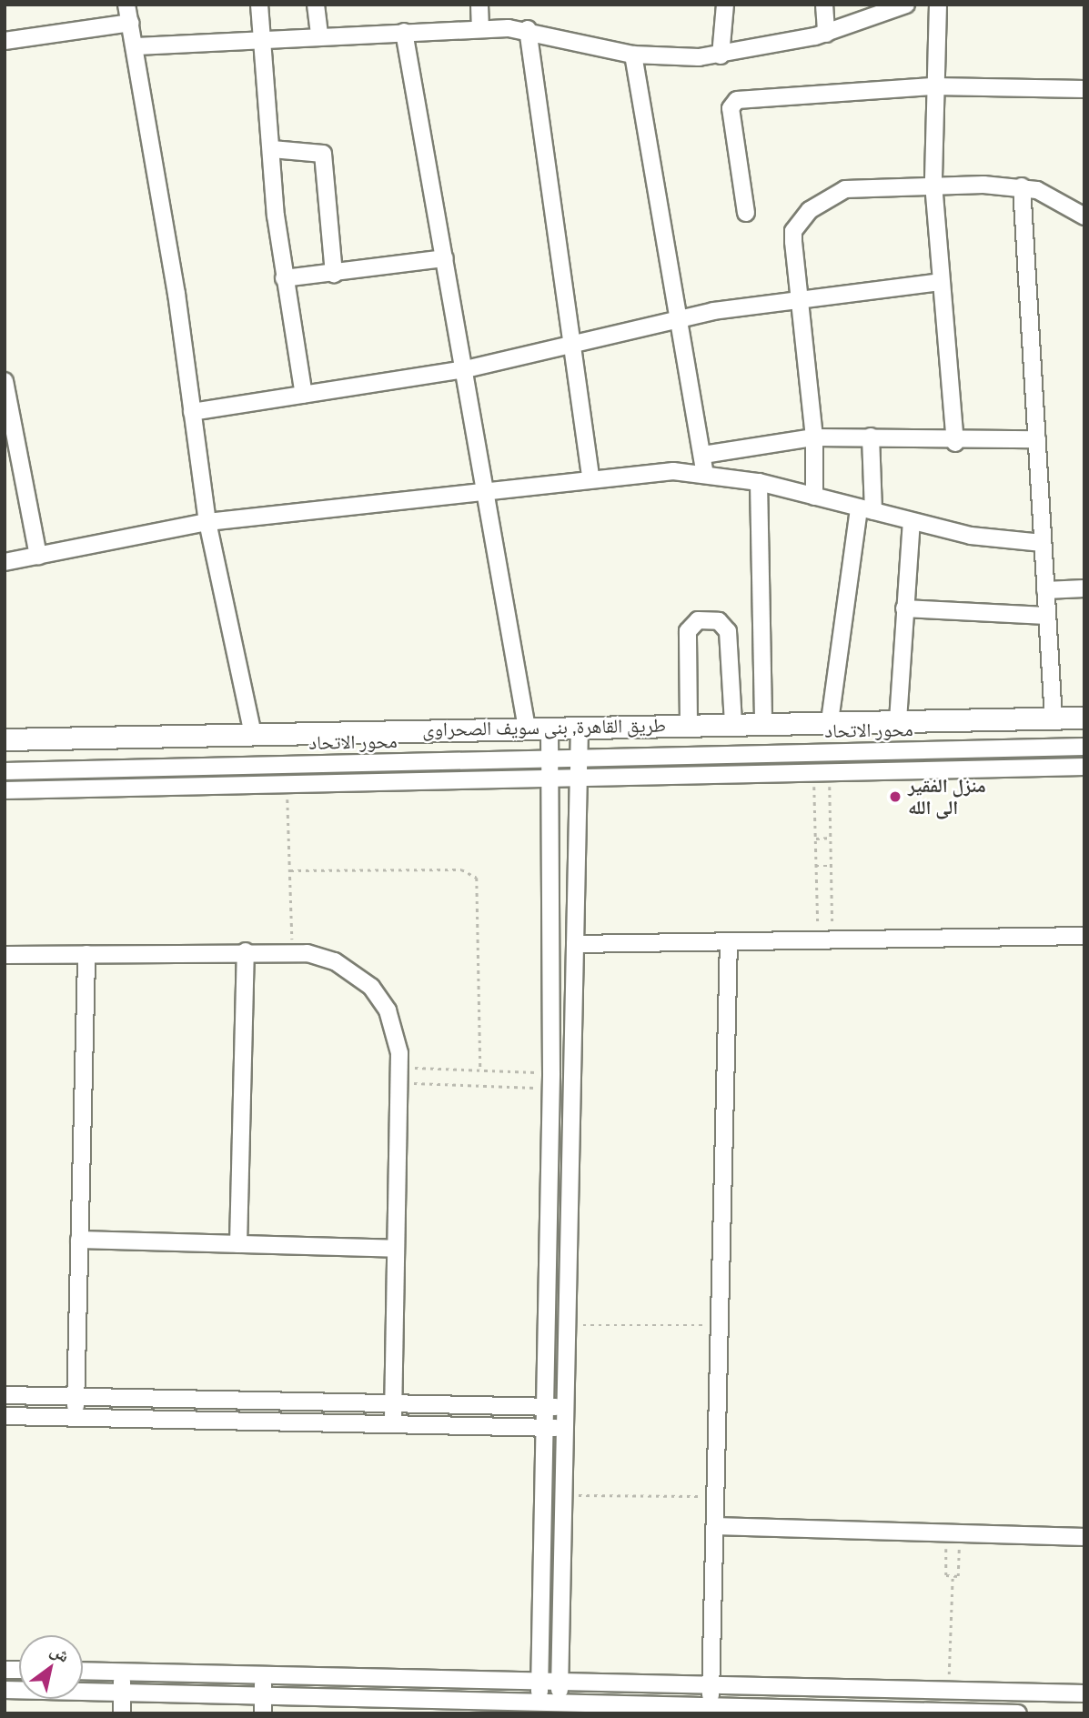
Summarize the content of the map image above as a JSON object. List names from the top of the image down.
{
  "streets": {
    "main road": ["طريق القاهرة, بنى سويف الصحراوى"],
    "street": ["محور الاتحاد"]
  },
  "places": ["منزل الفقير الى الله"],
  "north": "top right"
}
